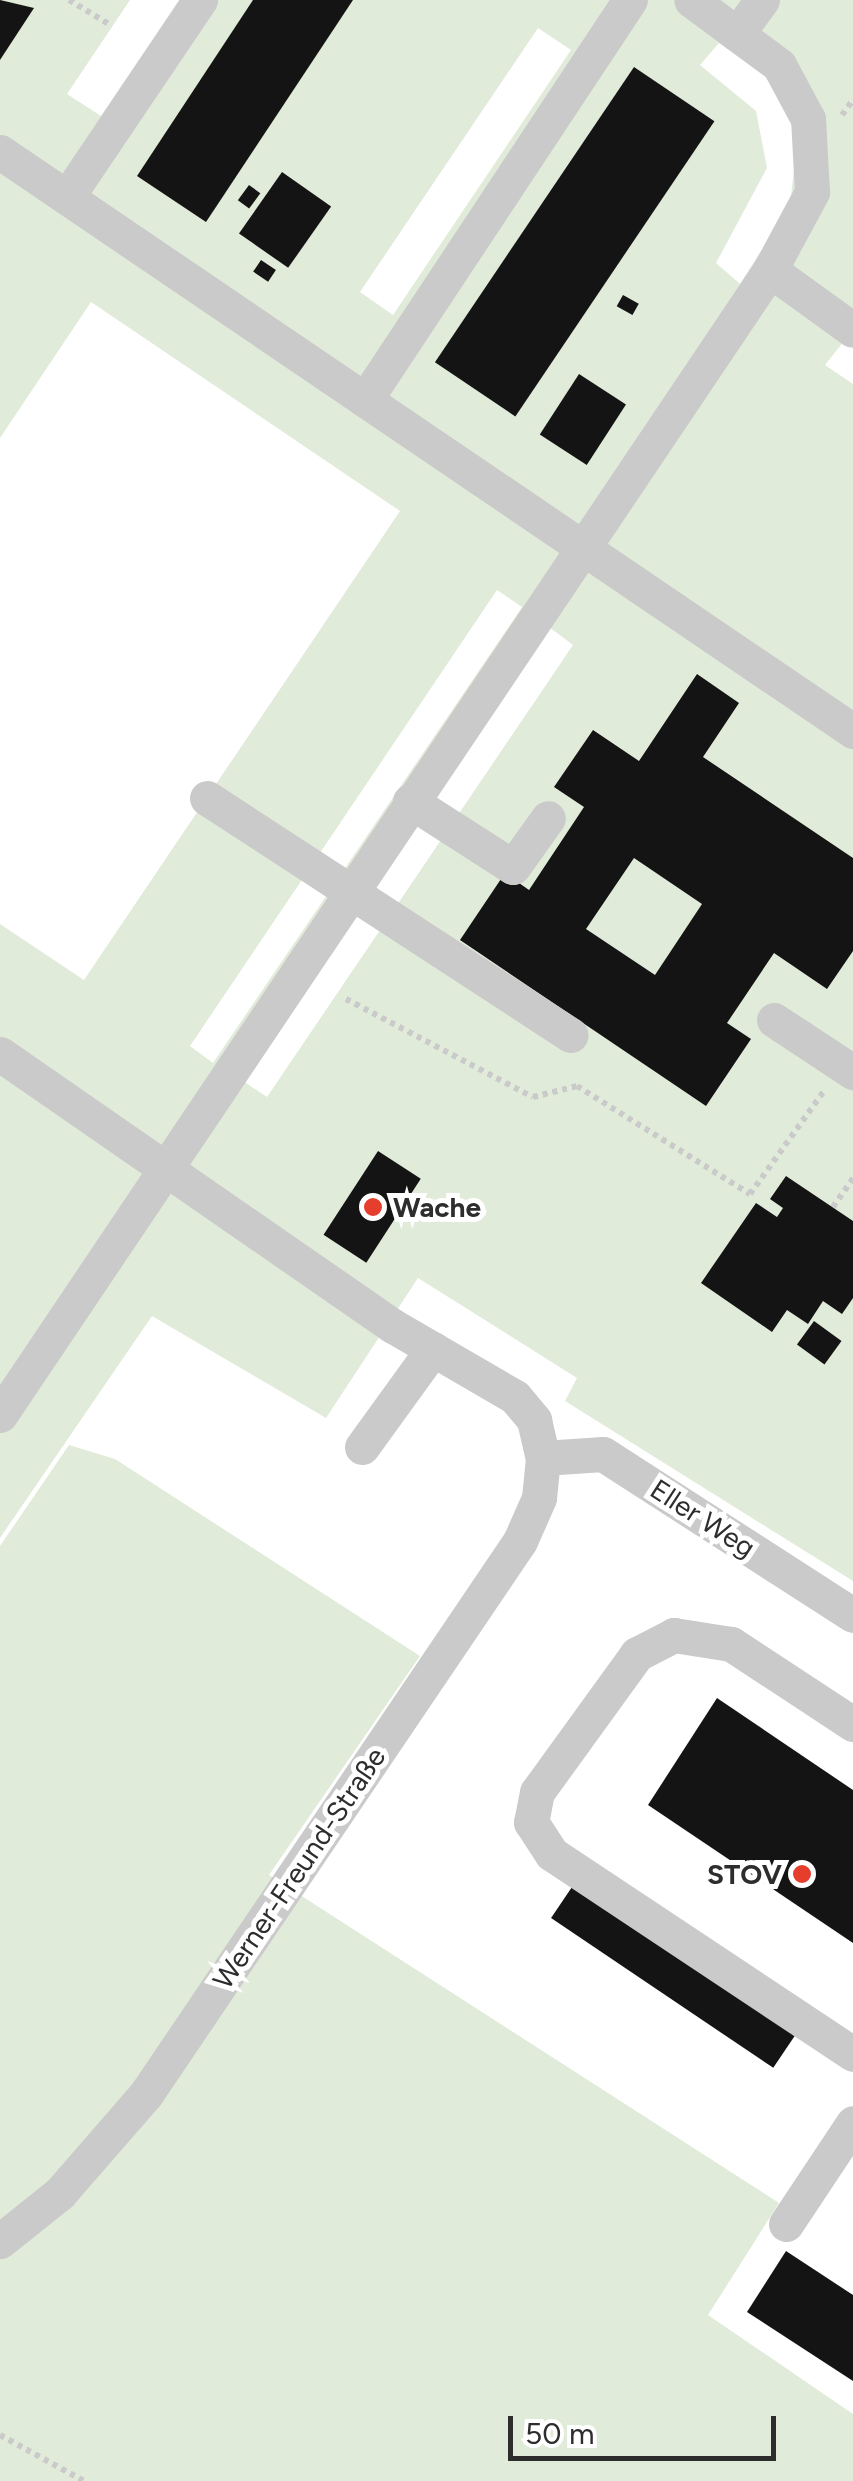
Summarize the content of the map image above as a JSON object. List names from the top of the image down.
{
  "streets": {
    "street": ["Eller Weg", "Werner-Freund-Straße"]
  },
  "crossings": [
    ["Eller Weg", "Werner-Freund-Straße"]
  ],
  "places": ["Wache", "STOV"],
  "scale_bar": "50 m"
}
